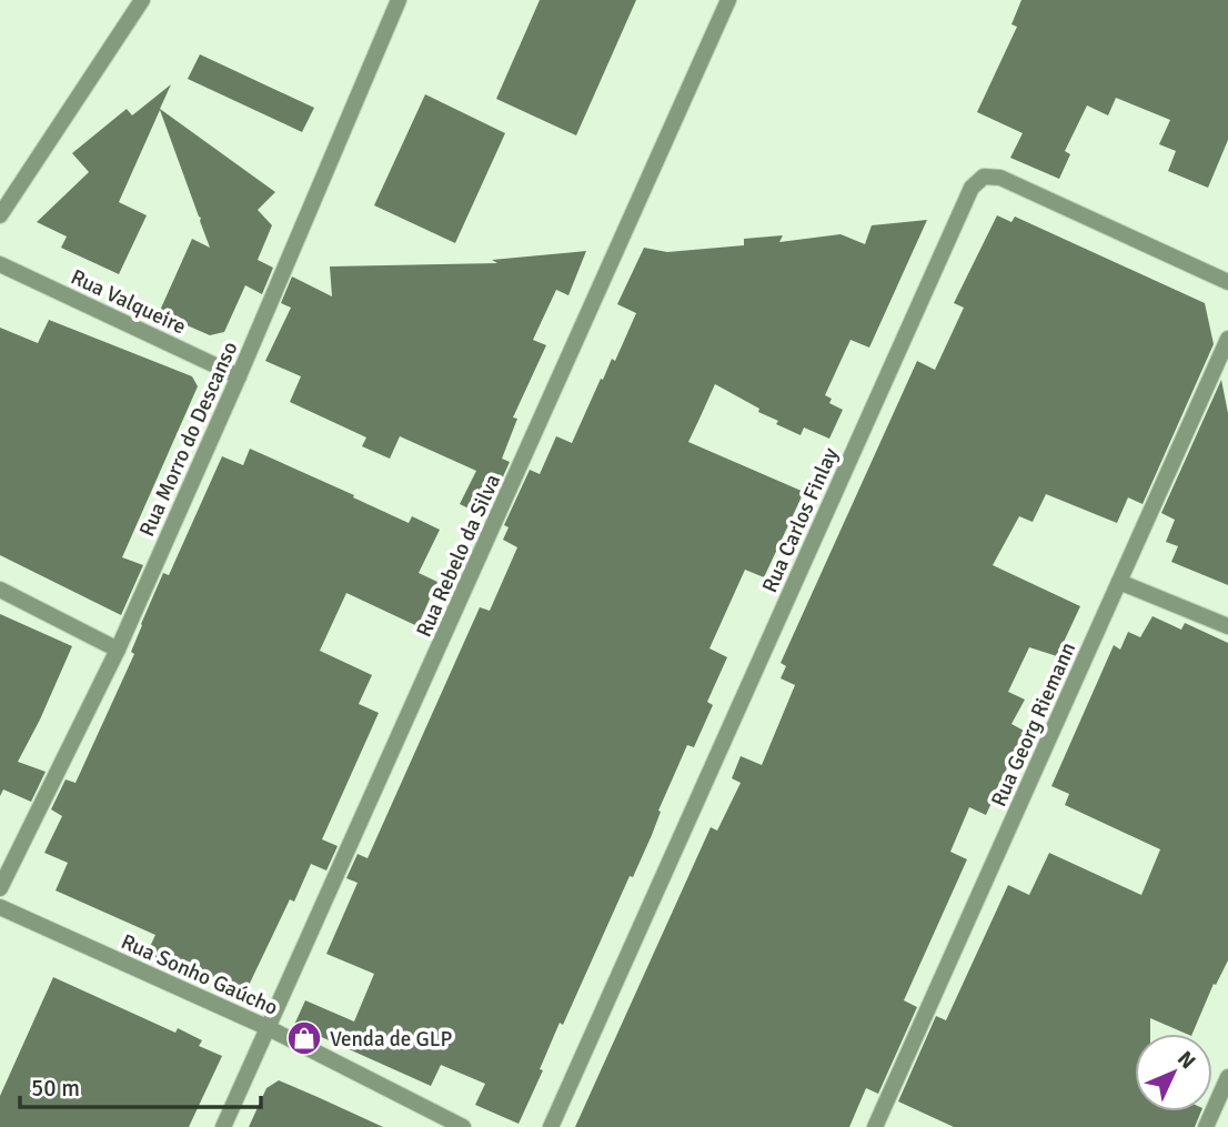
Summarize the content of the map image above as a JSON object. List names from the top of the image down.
{
  "streets": {
    "street": [
      "Rua Valqueire",
      "Rua Morro do Descanso",
      "Rua Carlos Finlay",
      "Rua Rebelo da Silva",
      "Rua Georg Riemann",
      "Rua Sonho Gaúcho"
    ]
  },
  "crossings": [
    ["Rua Valqueire", "Rua Morro do Descanso"],
    ["Rua Rebelo da Silva", "Rua Sonho Gaúcho"]
  ],
  "places": {
    "shop": ["Venda de GLP"]
  },
  "scale_bar": "50 m",
  "north": "top right"
}
